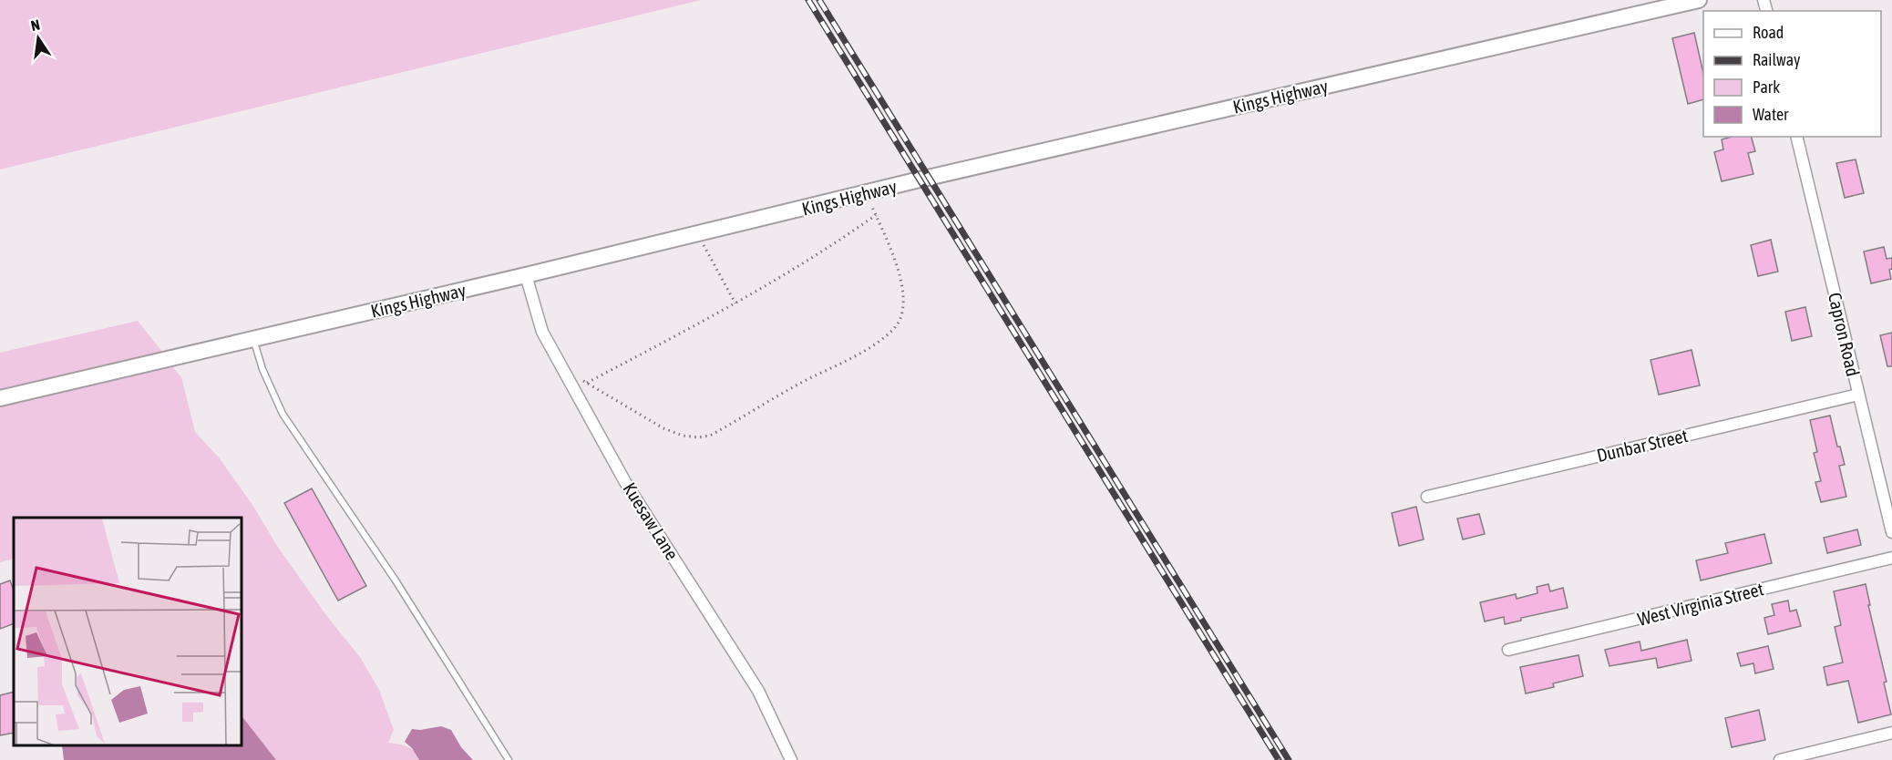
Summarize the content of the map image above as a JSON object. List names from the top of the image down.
{
  "streets": {
    "street": [
      "Kings Highway",
      "Capron Road",
      "Dunbar Street",
      "Kuesaw Lane",
      "West Virginia Street"
    ]
  },
  "crossings": [
    ["Kings Highway", "Kuesaw Lane"],
    ["Capron Road", "Dunbar Street"]
  ],
  "legend": [
    "Road",
    "Railway",
    "Park",
    "Water"
  ],
  "north": "top"
}
